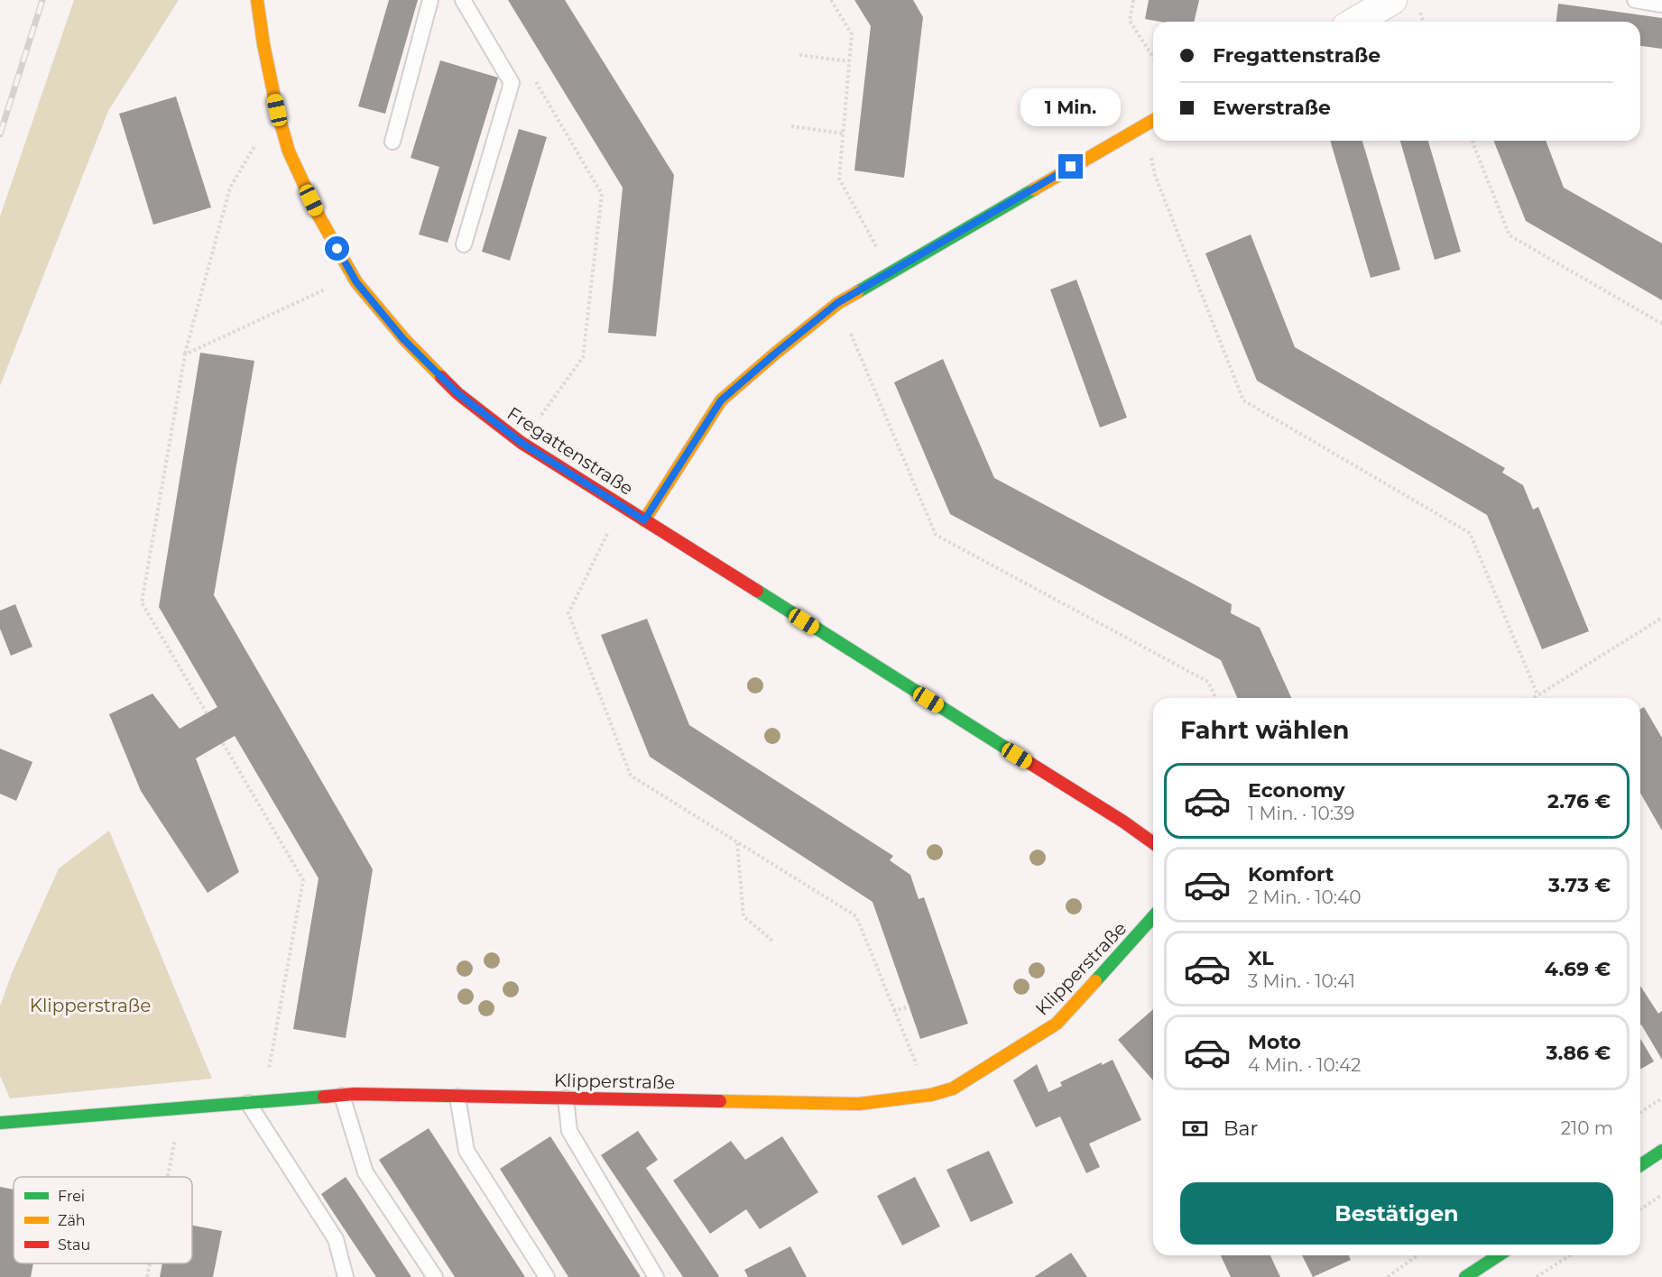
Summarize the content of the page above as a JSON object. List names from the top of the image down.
{
  "streets": {
    "street": ["Fregattenstraße", "Klipperstraße"]
  },
  "parks": ["Klipperstraße"],
  "legend": ["Frei", "Zäh", "Stau"],
  "page": {
    "banner": ["Fregattenstraße", "Ewerstraße"],
    "bubble": "1 Min.",
    "heading": "Fahrt wählen",
    "list": [
      {
        "name": "Economy",
        "note": "1 Min. · 10:39",
        "value": "2.76 €"
      },
      {
        "name": "Komfort",
        "note": "2 Min. · 10:40",
        "value": "3.73 €"
      },
      {
        "name": "XL",
        "note": "3 Min. · 10:41",
        "value": "4.69 €"
      },
      {
        "name": "Moto",
        "note": "4 Min. · 10:42",
        "value": "3.86 €"
      }
    ],
    "pay": ["Bar", "210 m"],
    "buttons": "Bestätigen"
  }
}
